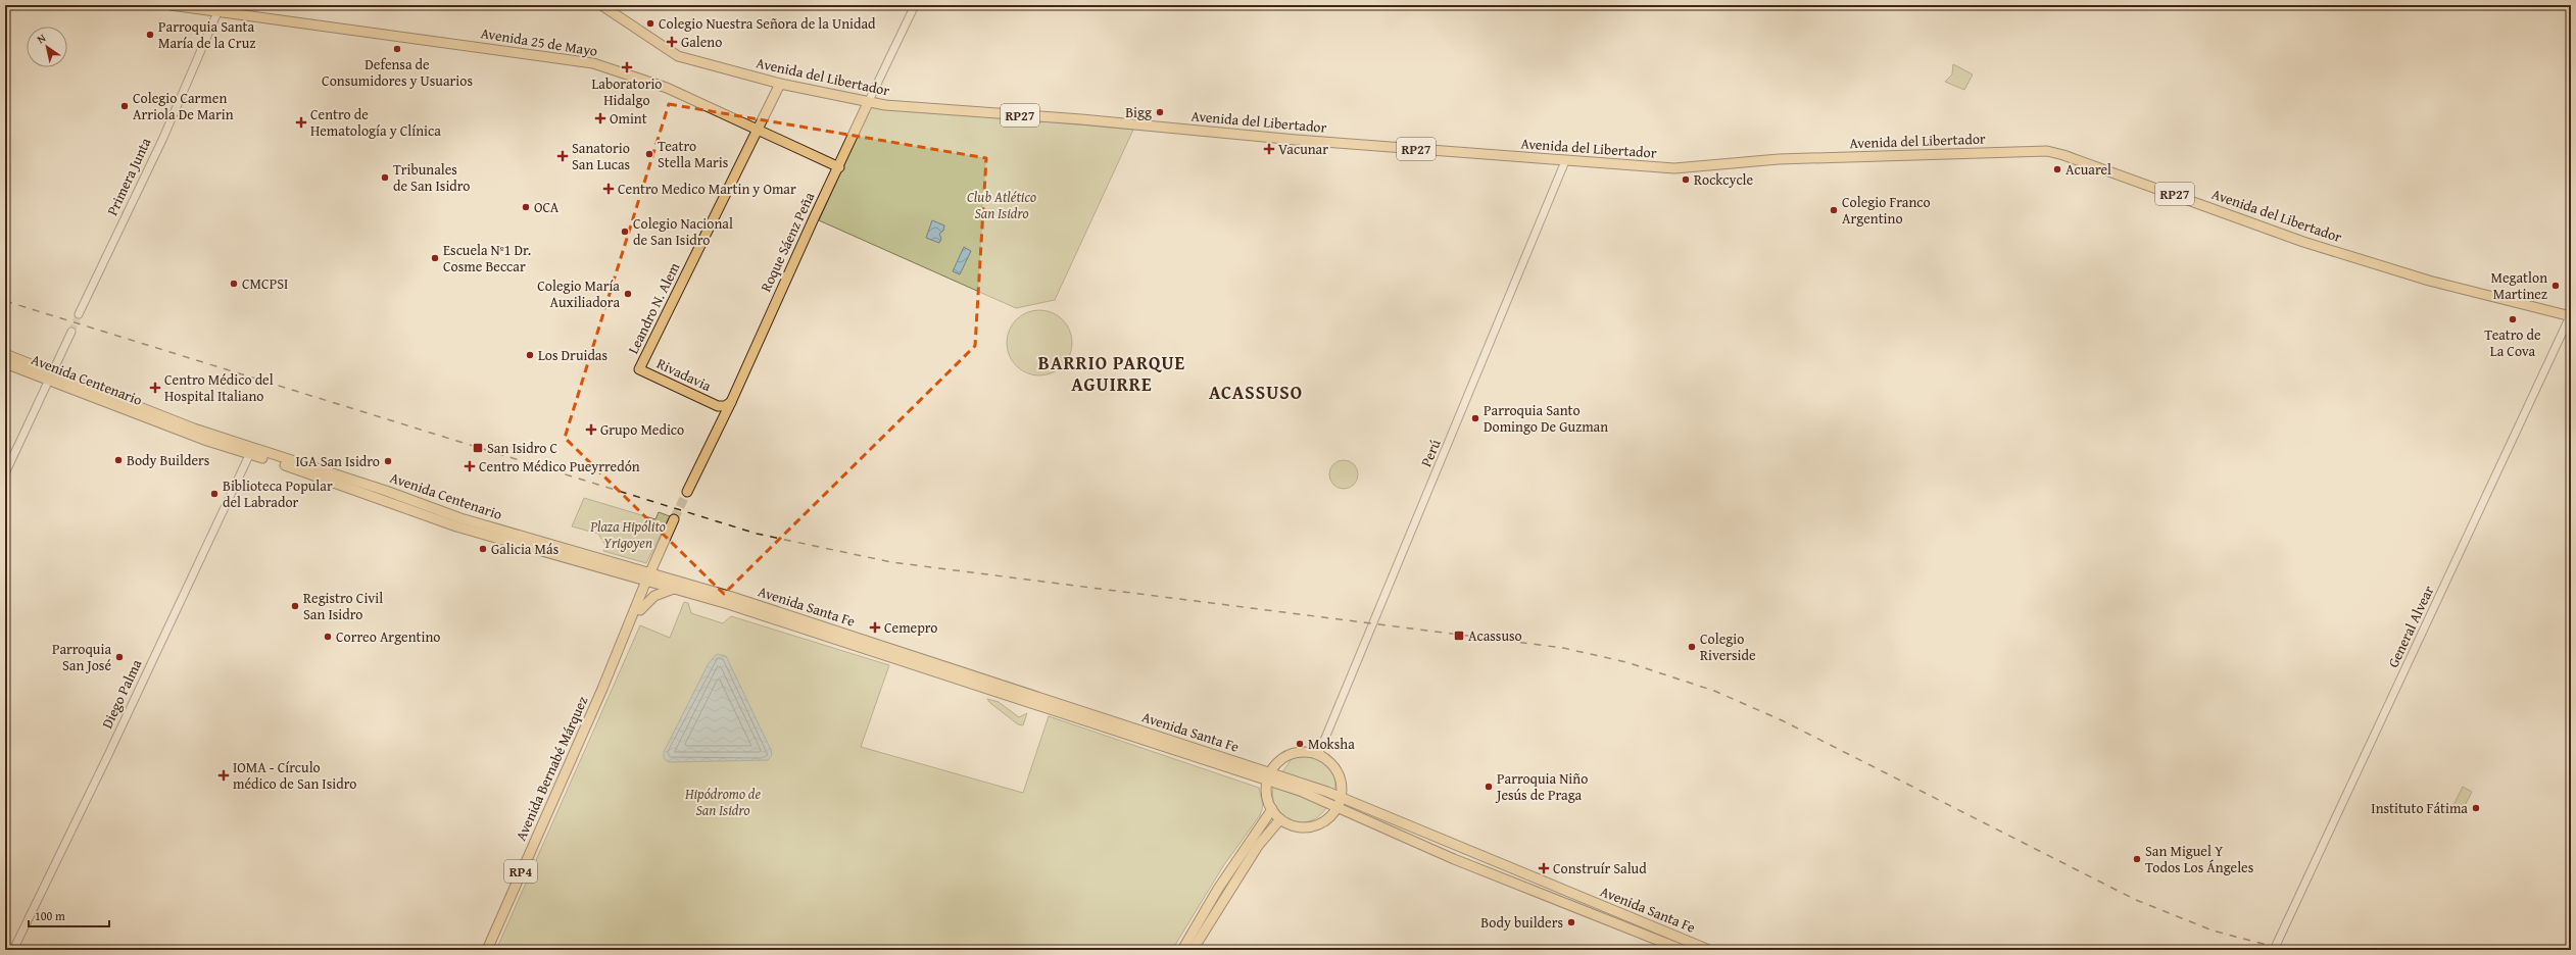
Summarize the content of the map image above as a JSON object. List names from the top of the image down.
{
  "streets": {
    "main road": [
      "Avenida 25 de Mayo",
      "Avenida del Libertador",
      "RP27",
      "Roque Sáenz Peña",
      "Leandro N. Alem",
      "Rivadavia",
      "Avenida Centenario",
      "Avenida Santa Fe",
      "Avenida Bernabé Márquez",
      "RP4"
    ],
    "street": [
      "Primera Junta",
      "Perú",
      "General Alvear",
      "Diego Palma"
    ]
  },
  "crossings": [
    ["Avenida 25 de Mayo", "Primera Junta"],
    ["Avenida 25 de Mayo", "Roque Sáenz Peña"],
    ["Avenida 25 de Mayo", "Leandro N. Alem"],
    ["Avenida del Libertador", "Roque Sáenz Peña"],
    ["Avenida del Libertador", "Leandro N. Alem"],
    ["Avenida del Libertador", "Perú"],
    ["Avenida del Libertador", "General Alvear"],
    ["Roque Sáenz Peña", "Rivadavia"],
    ["Leandro N. Alem", "Rivadavia"],
    ["Avenida Centenario", "Avenida Santa Fe"],
    ["Avenida Centenario", "Diego Palma"],
    ["Avenida Centenario", "Avenida Bernabé Márquez"],
    ["Avenida Centenario", "RP4"],
    ["Avenida Santa Fe", "Avenida Bernabé Márquez"],
    ["Avenida Santa Fe", "RP4"],
    ["Avenida Bernabé Márquez", "RP4"]
  ],
  "districts": ["BARRIO PARQUE AGUIRRE", "ACASSUSO"],
  "parks": ["Club Atlético San Isidro", "Plaza Hipólito Yrigoyen", "Hipódromo de San Isidro"],
  "places": {
    "other": [
      "Colegio Nuestra Señora de la Unidad",
      "Parroquia Santa María de la Cruz",
      "Defensa de Consumidores y Usuarios",
      "Colegio Carmen Arriola De Marin",
      "Bigg",
      "Teatro Stella Maris",
      "Acuarel",
      "Tribunales de San Isidro",
      "Rockcycle",
      "OCA",
      "Colegio Franco Argentino",
      "Colegio Nacional de San Isidro",
      "Escuela Nº1 Dr. Cosme Beccar",
      "CMCPSI",
      "Megatlon Martinez",
      "Colegio María Auxiliadora",
      "Teatro de La Cova",
      "Los Druidas",
      "Parroquia Santo Domingo De Guzman",
      "Body Builders",
      "IGA San Isidro",
      "Biblioteca Popular del Labrador",
      "Galicia Más",
      "Registro Civil San Isidro",
      "Correo Argentino",
      "Colegio Riverside",
      "Parroquia San José",
      "Moksha",
      "Parroquia Niño Jesús de Praga",
      "Instituto Fátima",
      "San Miguel Y Todos Los Ángeles",
      "Body builders"
    ],
    "health": [
      "Galeno",
      "Laboratorio Hidalgo",
      "Omint",
      "Centro de Hematología y Clínica",
      "Vacunar",
      "Sanatorio San Lucas",
      "Centro Medico Martin y Omar",
      "Centro Médico del Hospital Italiano",
      "Grupo Medico",
      "Centro Médico Pueyrredón",
      "Cemepro",
      "IOMA - Círculo médico de San Isidro",
      "Construír Salud"
    ],
    "transit": ["San Isidro C", "Acassuso"]
  },
  "scale_bar": "100 m",
  "north": "top left"
}
